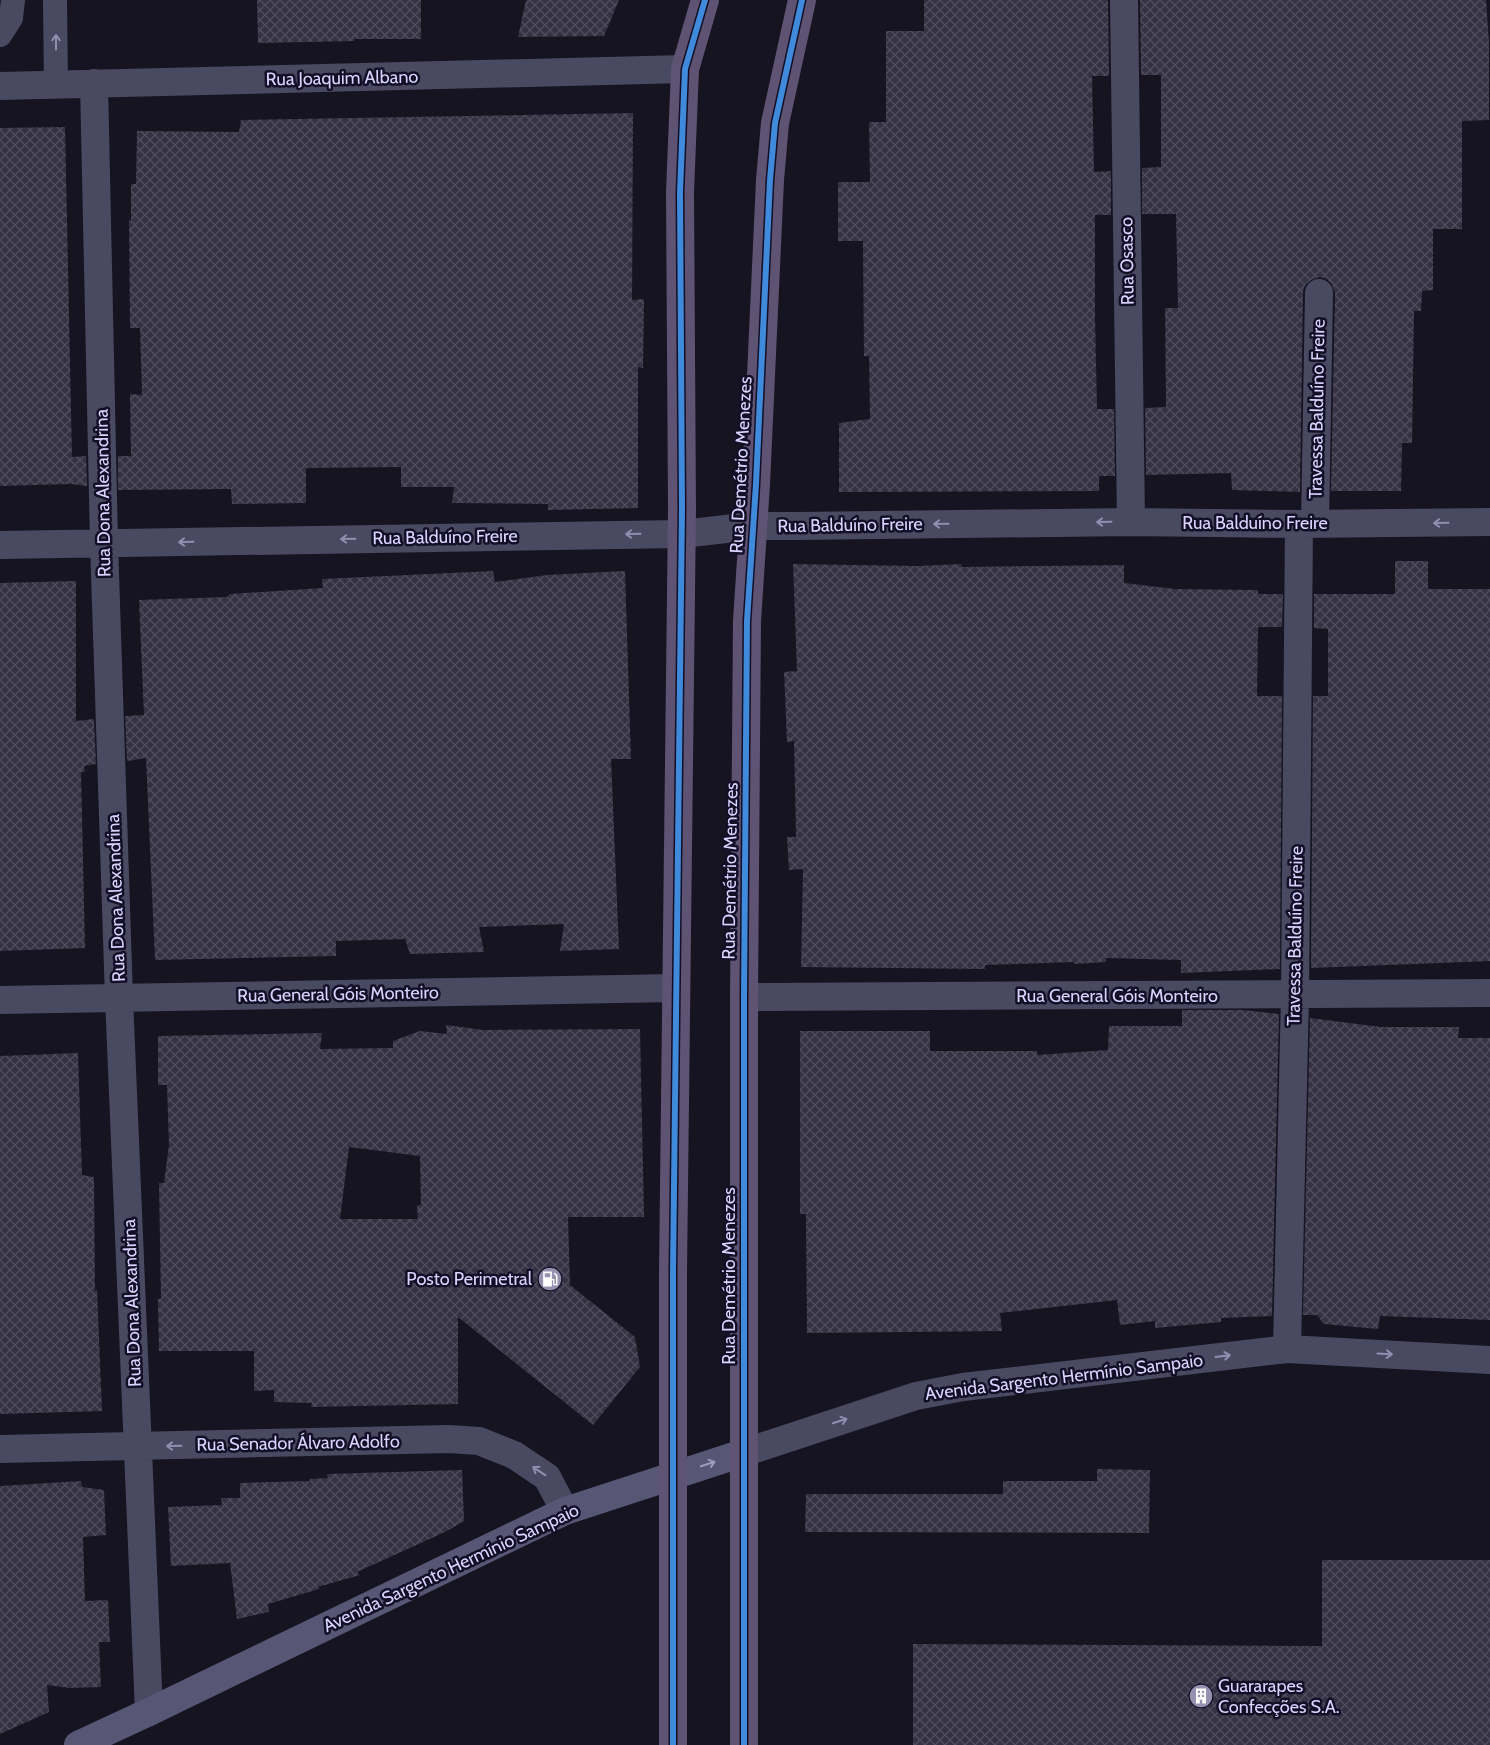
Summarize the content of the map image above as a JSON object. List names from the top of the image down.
{
  "streets": {
    "main road": ["Rua Demétrio Menezes", "Avenida Sargento Hermínio Sampaio"],
    "street": [
      "Rua Joaquim Albano",
      "Rua Osasco",
      "Travessa Balduíno Freire",
      "Rua Dona Alexandrina",
      "Rua Balduíno Freire",
      "Rua General Góis Monteiro",
      "Rua Senador Álvaro Adolfo"
    ]
  },
  "crossings": [
    ["Rua Joaquim Albano", "Rua Dona Alexandrina"],
    ["Rua Osasco", "Rua Balduíno Freire"],
    ["Travessa Balduíno Freire", "Rua Balduíno Freire"],
    ["Travessa Balduíno Freire", "Rua General Góis Monteiro"],
    ["Travessa Balduíno Freire", "Avenida Sargento Hermínio Sampaio"],
    ["Rua Demétrio Menezes", "Rua Balduíno Freire"],
    ["Rua Demétrio Menezes", "Rua General Góis Monteiro"],
    ["Rua Demétrio Menezes", "Avenida Sargento Hermínio Sampaio"],
    ["Rua Dona Alexandrina", "Rua Balduíno Freire"],
    ["Rua Dona Alexandrina", "Rua General Góis Monteiro"],
    ["Rua Dona Alexandrina", "Avenida Sargento Hermínio Sampaio"],
    ["Rua Dona Alexandrina", "Rua Senador Álvaro Adolfo"],
    ["Avenida Sargento Hermínio Sampaio", "Rua Senador Álvaro Adolfo"]
  ],
  "one_way": ["Rua Balduíno Freire", "Avenida Sargento Hermínio Sampaio", "Rua Senador Álvaro Adolfo"],
  "places": {
    "fuel station": ["Posto Perimetral"],
    "building": ["Guararapes Confecções S.A."]
  }
}
